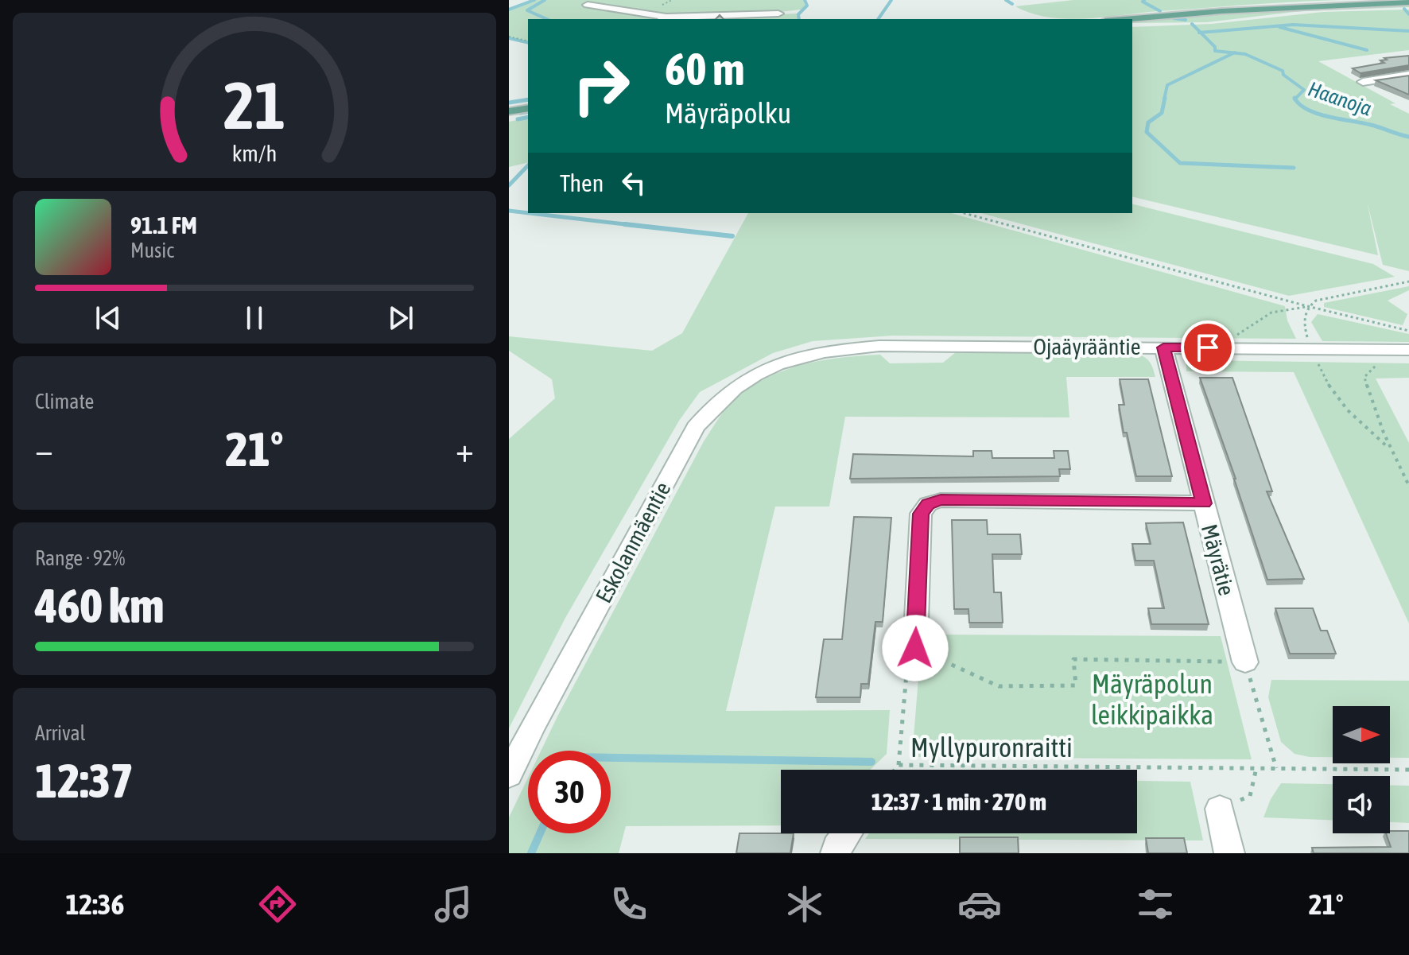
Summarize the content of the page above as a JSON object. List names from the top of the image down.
{
  "streets": {
    "street": ["Ojaäyrääntie", "Eskolanmäentie", "Mäyrätie"],
    "path": ["Myllypuronraitti"]
  },
  "crossings": [
    ["Ojaäyrääntie", "Eskolanmäentie"],
    ["Ojaäyrääntie", "Mäyrätie"]
  ],
  "water": ["Haanoja"],
  "parks": ["Mäyräpolun leikkipaikka"],
  "north": "right",
  "page": {
    "turn": ["60 m", "Mäyräpolku"],
    "then": "Then",
    "song": ["91.1 FM", "Music"],
    "tile": [
      "Climate",
      ["Range · 92%", "460 km"],
      ["Arrival", "12:37"]
    ],
    "heat": ["−", "21°", "+"],
    "limit": "30",
    "trip": "12:37 · 1 min · 270 m",
    "tabs": ["12:36", "21°"],
    "gauge": ["21", "km/h"]
  }
}
